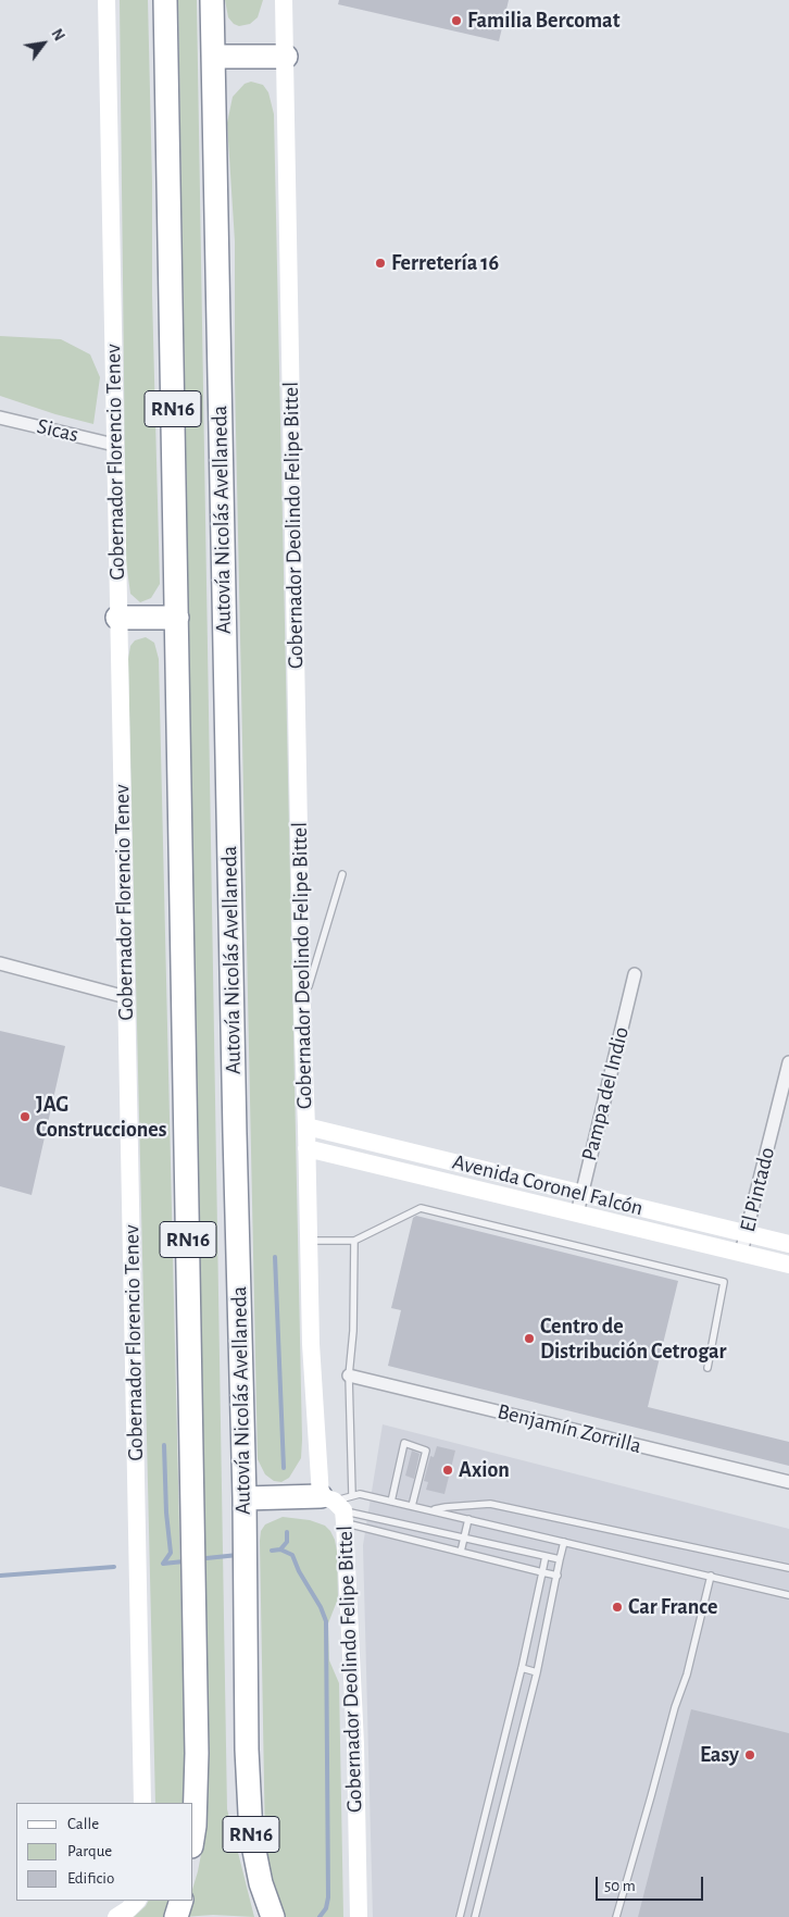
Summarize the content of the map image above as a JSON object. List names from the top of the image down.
{
  "streets": {
    "highway": ["RN16", "Autovía Nicolás Avellaneda"],
    "street": [
      "Sicas",
      "Gobernador Florencio Tenev",
      "Gobernador Deolindo Felipe Bittel",
      "Pampa del Indio",
      "Avenida Coronel Falcón",
      "El Pintado",
      "Benjamín Zorrilla"
    ]
  },
  "crossings": [
    ["Sicas", "Gobernador Florencio Tenev"],
    ["Gobernador Deolindo Felipe Bittel", "Avenida Coronel Falcón"],
    ["Pampa del Indio", "Avenida Coronel Falcón"],
    ["Avenida Coronel Falcón", "El Pintado"]
  ],
  "places": [
    "Familia Bercomat",
    "Ferretería 16",
    "JAG Construcciones",
    "Centro de Distribución Cetrogar",
    "Axion",
    "Car France",
    "Easy"
  ],
  "legend": ["Calle", "Parque", "Edificio"],
  "scale_bar": "50 m",
  "north": "top right"
}
